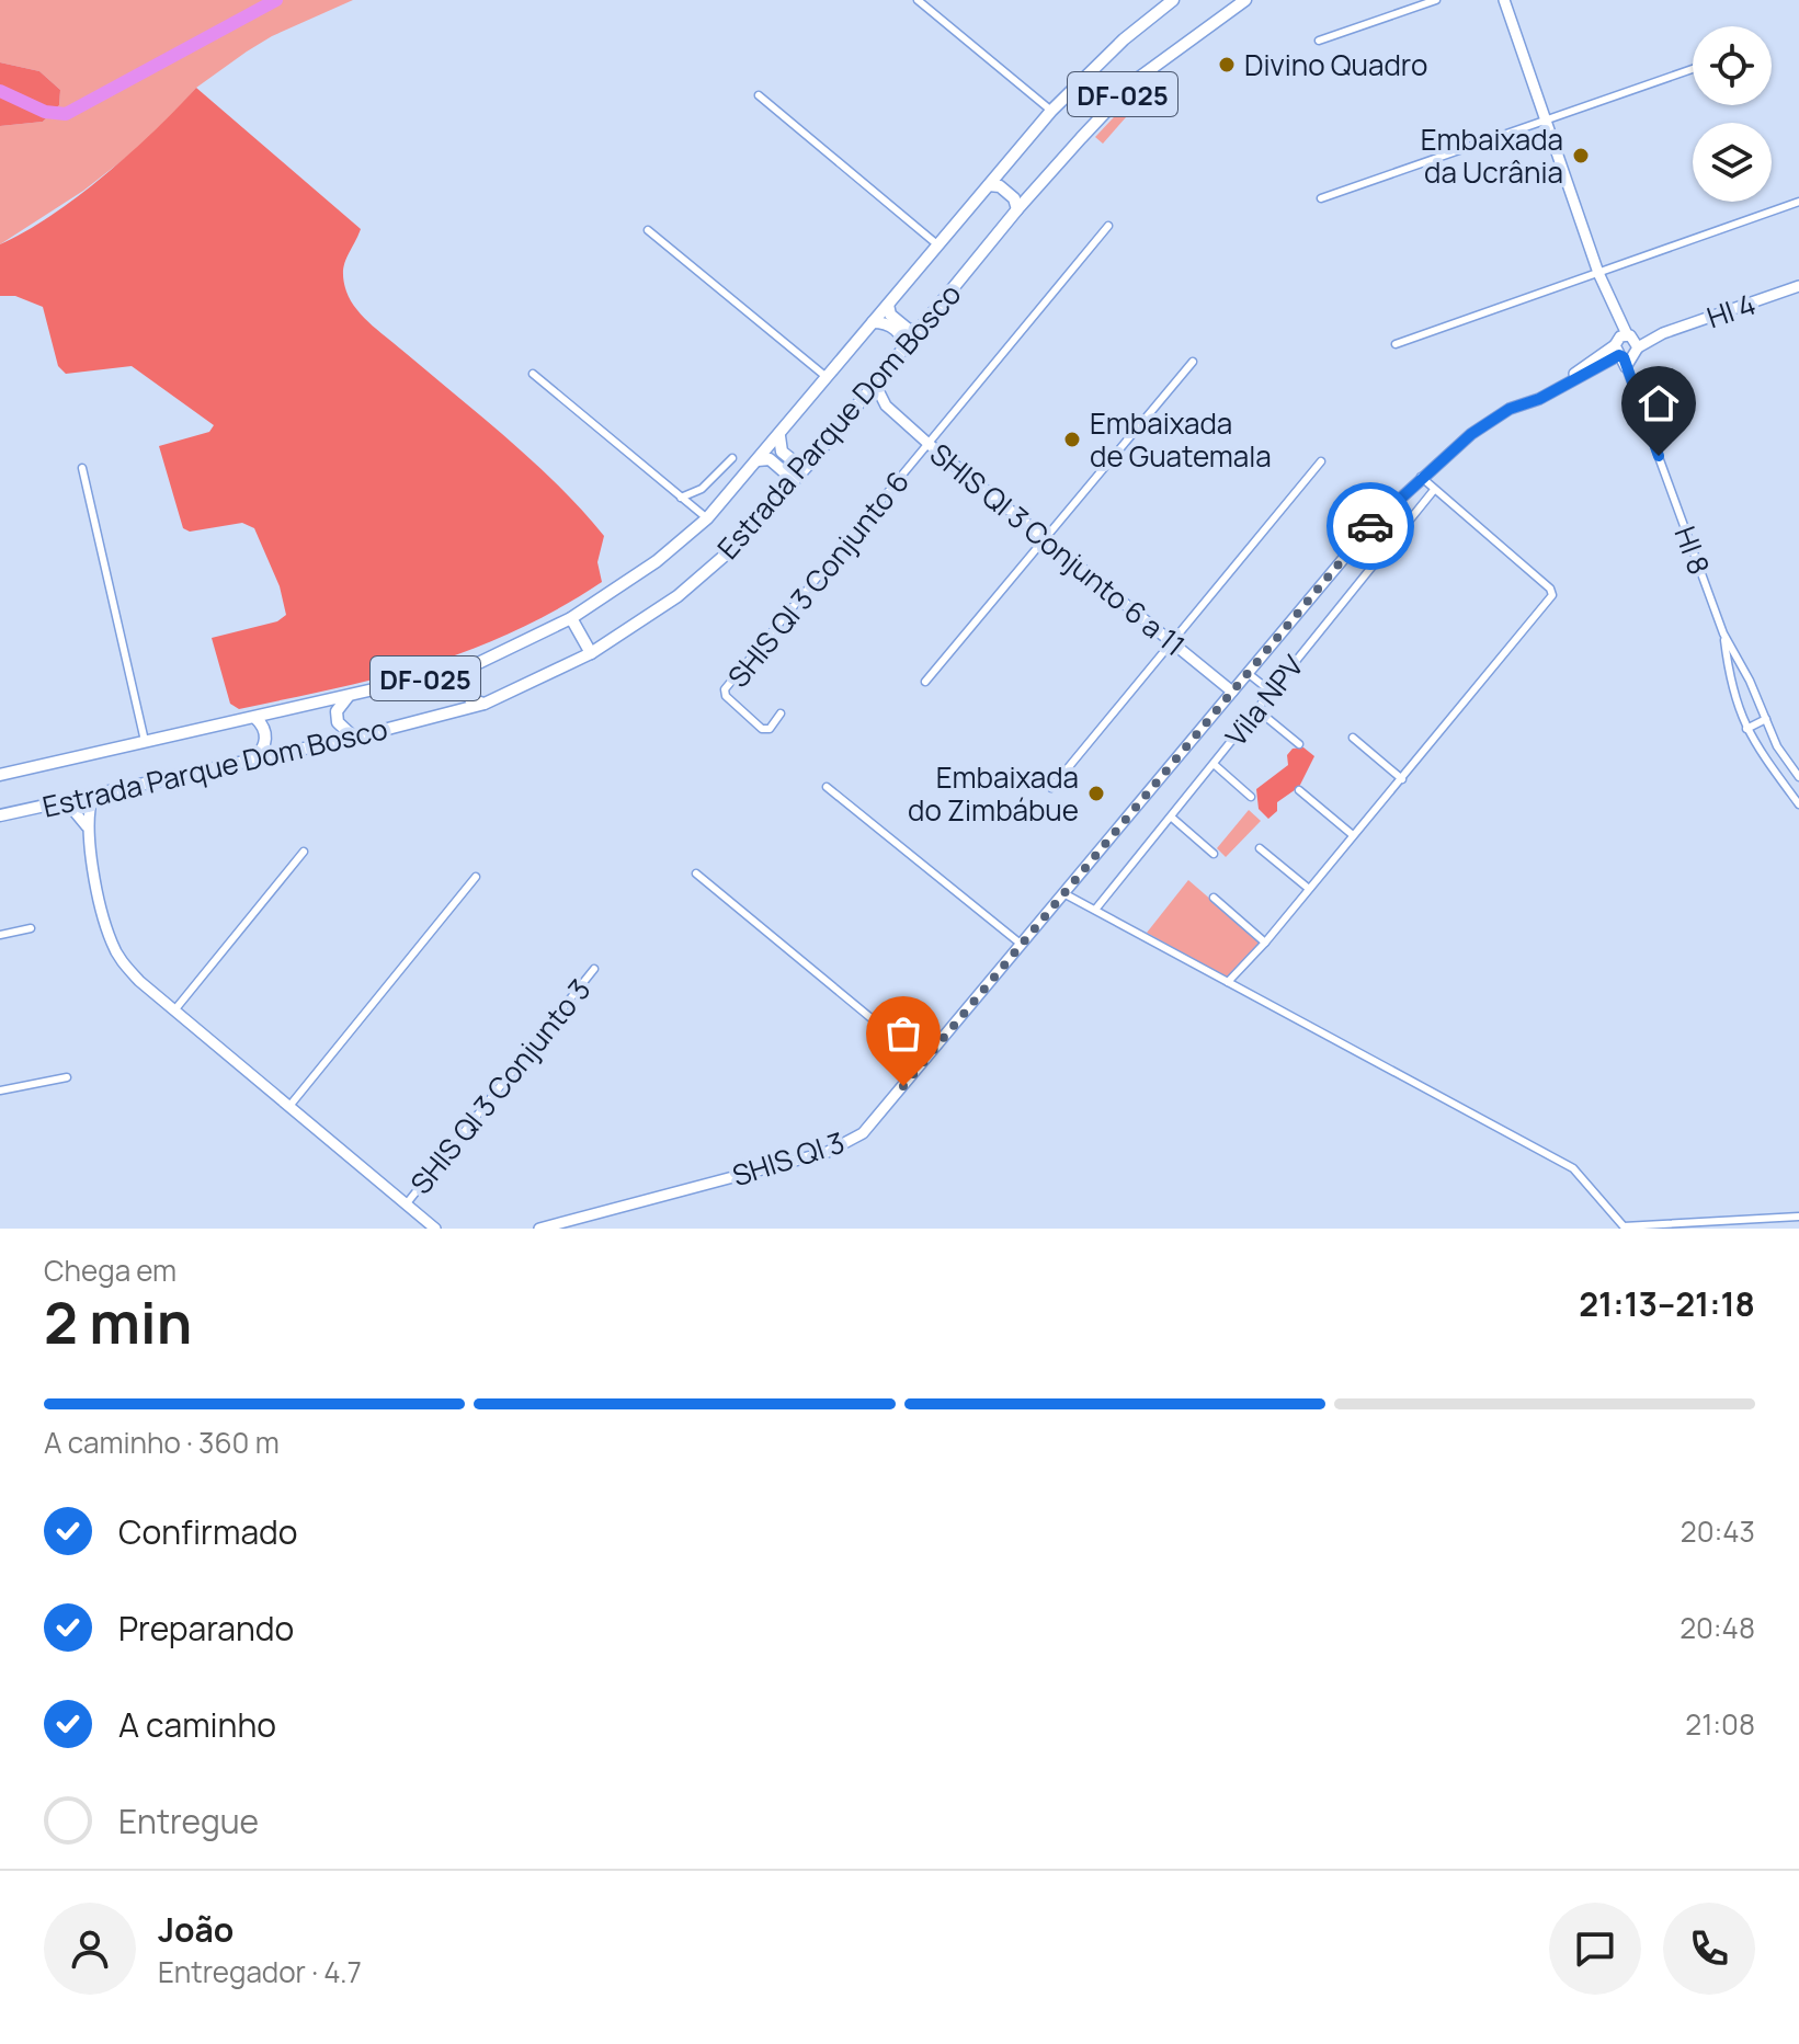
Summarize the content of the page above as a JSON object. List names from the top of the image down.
{
  "streets": {
    "main road": ["DF-025", "Estrada Parque Dom Bosco"],
    "street": [
      "HI 4",
      "SHIS QI 3 Conjunto 6 a 11",
      "HI 8",
      "SHIS QI 3 Conjunto 6",
      "Vila NPV",
      "SHIS QI 3 Conjunto 3",
      "SHIS QI 3"
    ]
  },
  "crossings": [
    ["HI 4", "SHIS QI 3"],
    ["Estrada Parque Dom Bosco", "SHIS QI 3 Conjunto 6 a 11"],
    ["SHIS QI 3 Conjunto 6 a 11", "SHIS QI 3 Conjunto 6"],
    ["SHIS QI 3 Conjunto 6 a 11", "SHIS QI 3"]
  ],
  "places": [
    "Divino Quadro",
    "Embaixada da Ucrânia",
    "Embaixada de Guatemala",
    "Embaixada do Zimbábue"
  ],
  "page": {
    "heading": ["2 min", "Chega em", "21:13–21:18"],
    "panel": ["João", "Entregador · 4.7"],
    "bar": "A caminho · 360 m",
    "list": [
      ["Confirmado", "20:43"],
      ["Preparando", "20:48"],
      ["A caminho", "21:08"],
      "Entregue"
    ]
  }
}
